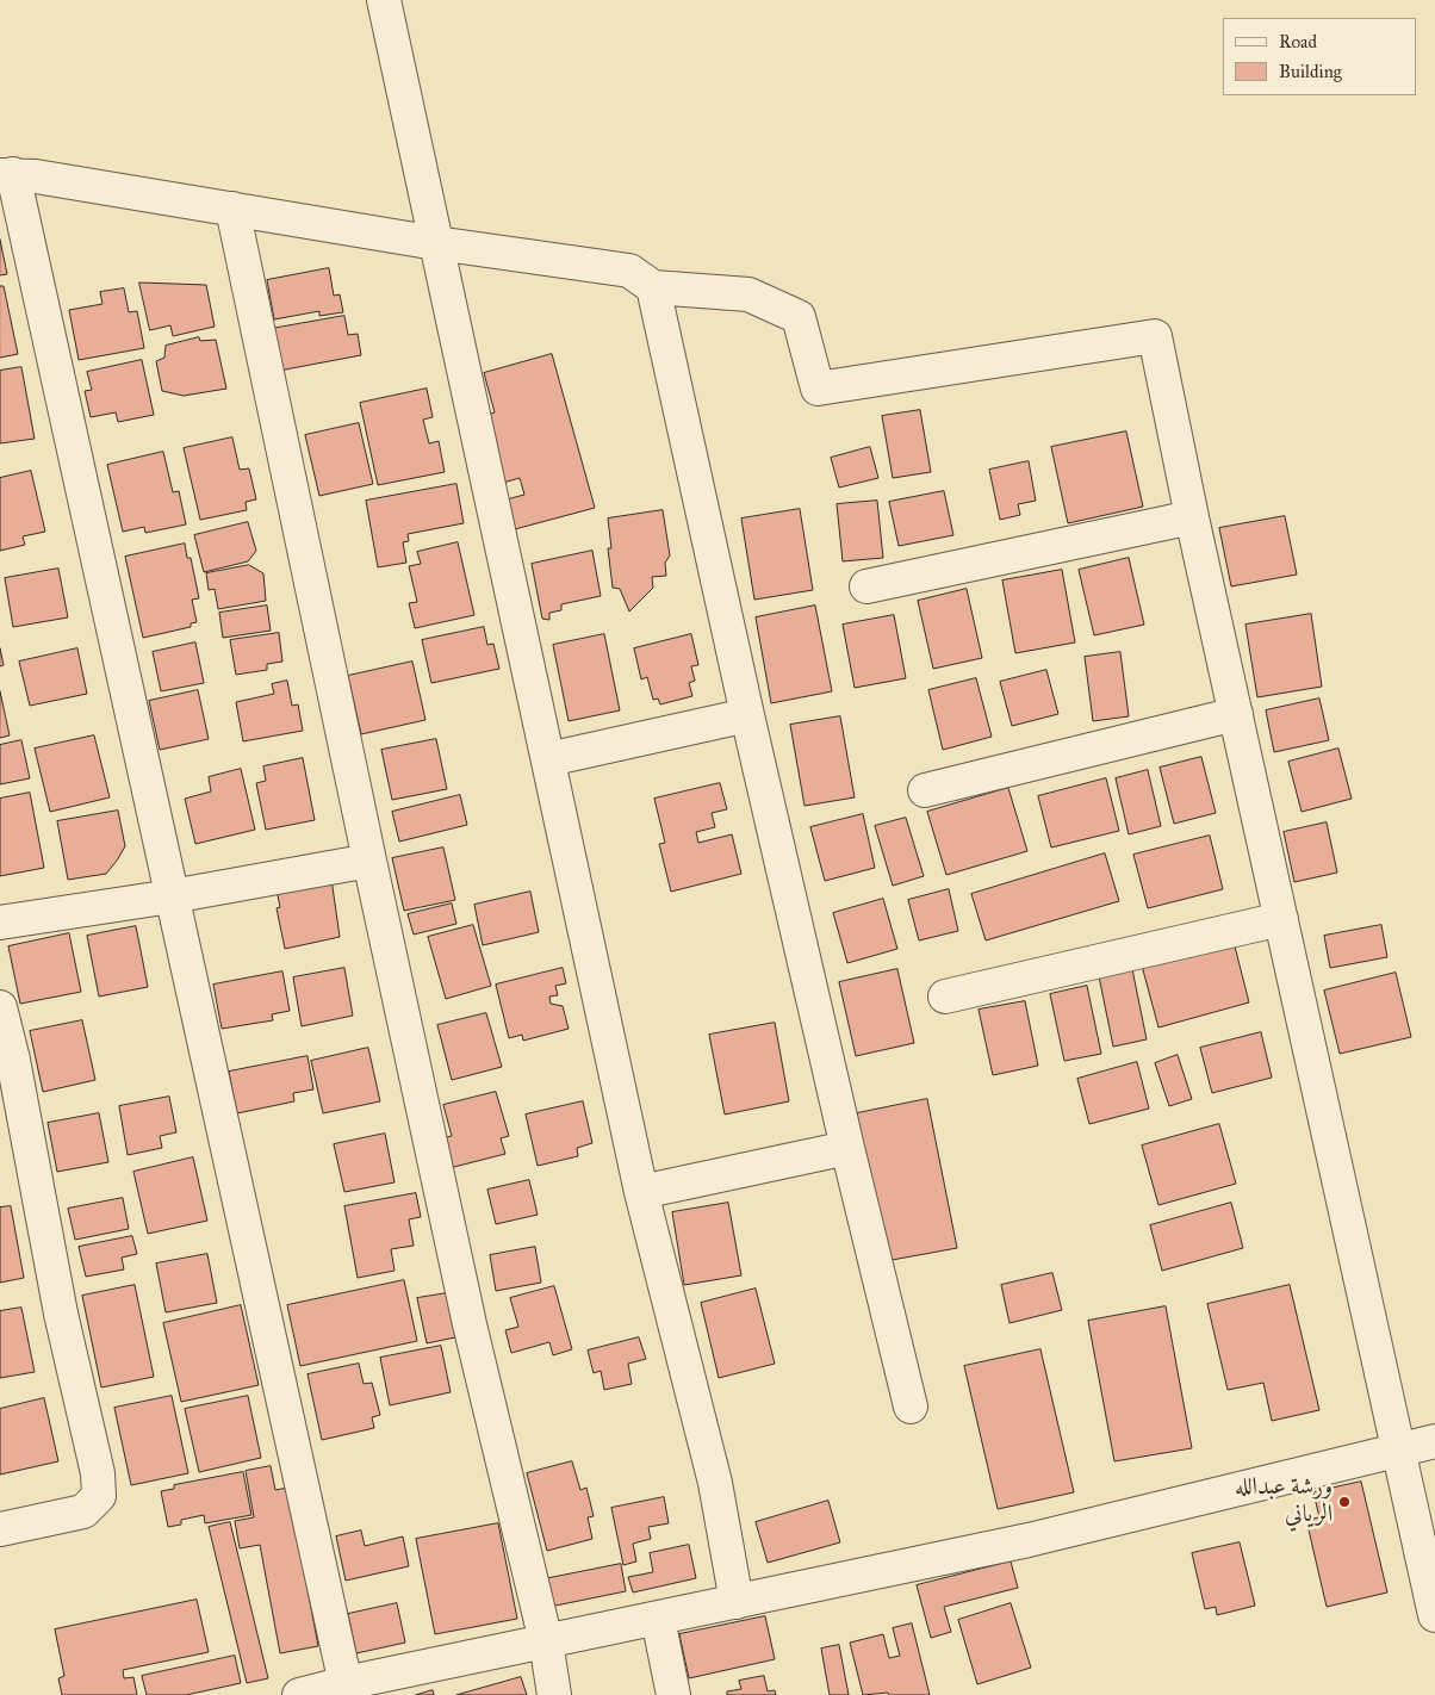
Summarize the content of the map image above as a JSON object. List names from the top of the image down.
{
  "places": ["ورشة عبدالله الرياني"],
  "legend": ["Road", "Building"]
}
